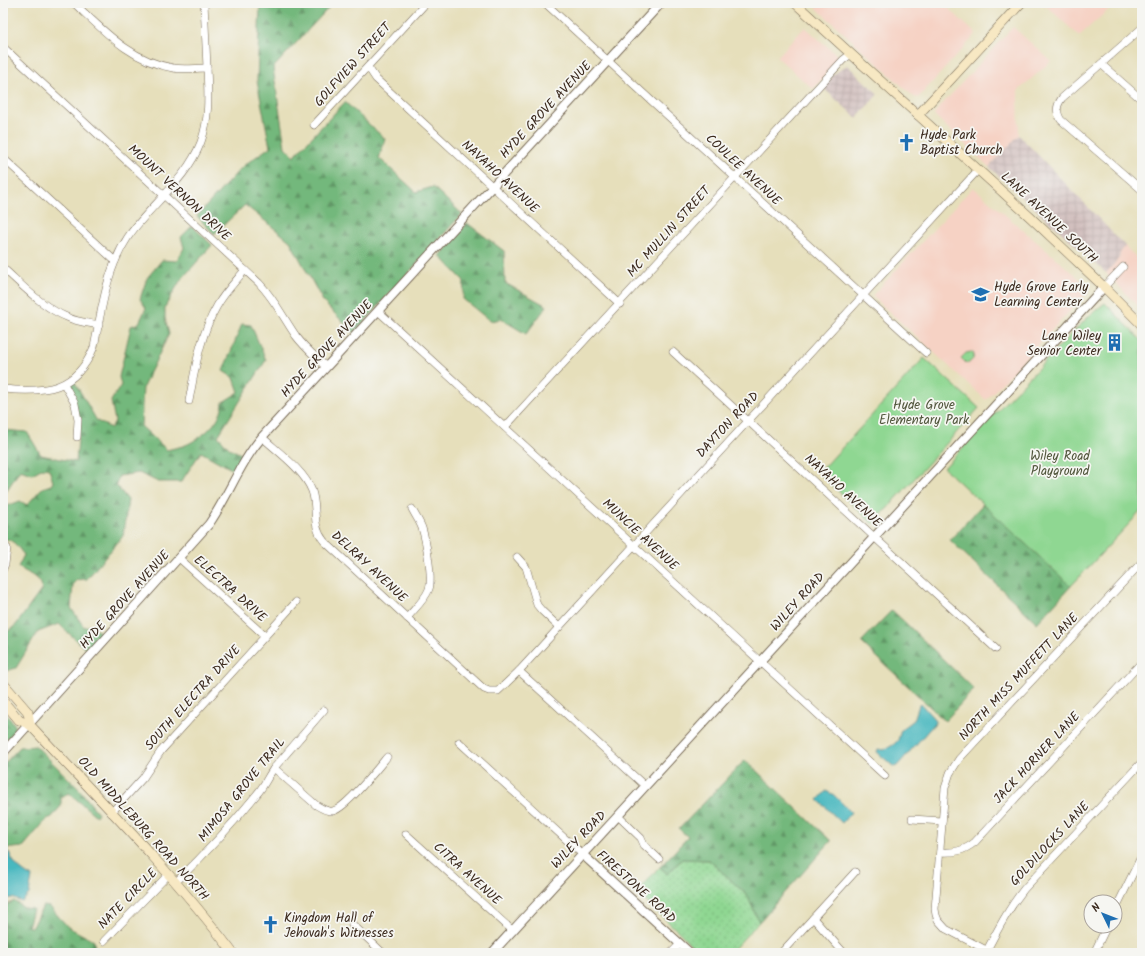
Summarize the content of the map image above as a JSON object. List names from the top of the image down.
{
  "streets": {
    "main road": ["LANE AVENUE SOUTH", "OLD MIDDLEBURG ROAD NORTH"],
    "street": [
      "GOLFVIEW STREET",
      "HYDE GROVE AVENUE",
      "COULEE AVENUE",
      "NAVAHO AVENUE",
      "MOUNT VERNON DRIVE",
      "MC MULLIN STREET",
      "DAYTON ROAD",
      "MUNCIE AVENUE",
      "DELRAY AVENUE",
      "ELECTRA DRIVE",
      "WILEY ROAD",
      "NORTH MISS MUFFETT LANE",
      "SOUTH ELECTRA DRIVE",
      "JACK HORNER LANE",
      "MIMOSA GROVE TRAIL",
      "GOLDILOCKS LANE",
      "CITRA AVENUE",
      "FIRESTONE ROAD",
      "NATE CIRCLE"
    ]
  },
  "crossings": [
    ["GOLFVIEW STREET", "NAVAHO AVENUE"],
    ["HYDE GROVE AVENUE", "COULEE AVENUE"],
    ["HYDE GROVE AVENUE", "NAVAHO AVENUE"],
    ["HYDE GROVE AVENUE", "MOUNT VERNON DRIVE"],
    ["HYDE GROVE AVENUE", "MUNCIE AVENUE"],
    ["HYDE GROVE AVENUE", "DELRAY AVENUE"],
    ["HYDE GROVE AVENUE", "ELECTRA DRIVE"],
    ["HYDE GROVE AVENUE", "OLD MIDDLEBURG ROAD NORTH"],
    ["COULEE AVENUE", "MC MULLIN STREET"],
    ["COULEE AVENUE", "DAYTON ROAD"],
    ["NAVAHO AVENUE", "MC MULLIN STREET"],
    ["NAVAHO AVENUE", "DAYTON ROAD"],
    ["NAVAHO AVENUE", "WILEY ROAD"],
    ["LANE AVENUE SOUTH", "MC MULLIN STREET"],
    ["LANE AVENUE SOUTH", "DAYTON ROAD"],
    ["LANE AVENUE SOUTH", "WILEY ROAD"],
    ["MC MULLIN STREET", "MUNCIE AVENUE"],
    ["DAYTON ROAD", "MUNCIE AVENUE"],
    ["DAYTON ROAD", "DELRAY AVENUE"],
    ["MUNCIE AVENUE", "WILEY ROAD"],
    ["ELECTRA DRIVE", "SOUTH ELECTRA DRIVE"],
    ["WILEY ROAD", "CITRA AVENUE"],
    ["WILEY ROAD", "FIRESTONE ROAD"],
    ["NORTH MISS MUFFETT LANE", "JACK HORNER LANE"],
    ["NORTH MISS MUFFETT LANE", "GOLDILOCKS LANE"],
    ["SOUTH ELECTRA DRIVE", "OLD MIDDLEBURG ROAD NORTH"],
    ["MIMOSA GROVE TRAIL", "OLD MIDDLEBURG ROAD NORTH"],
    ["OLD MIDDLEBURG ROAD NORTH", "NATE CIRCLE"]
  ],
  "parks": ["Hyde Grove Elementary Park", "Wiley Road Playground"],
  "places": {
    "church": ["Hyde Park Baptist Church", "Kingdom Hall of Jehovah's Witnesses"],
    "school or university": ["Hyde Grove Early Learning Center"],
    "building": ["Lane Wiley Senior Center"]
  },
  "north": "top left"
}
